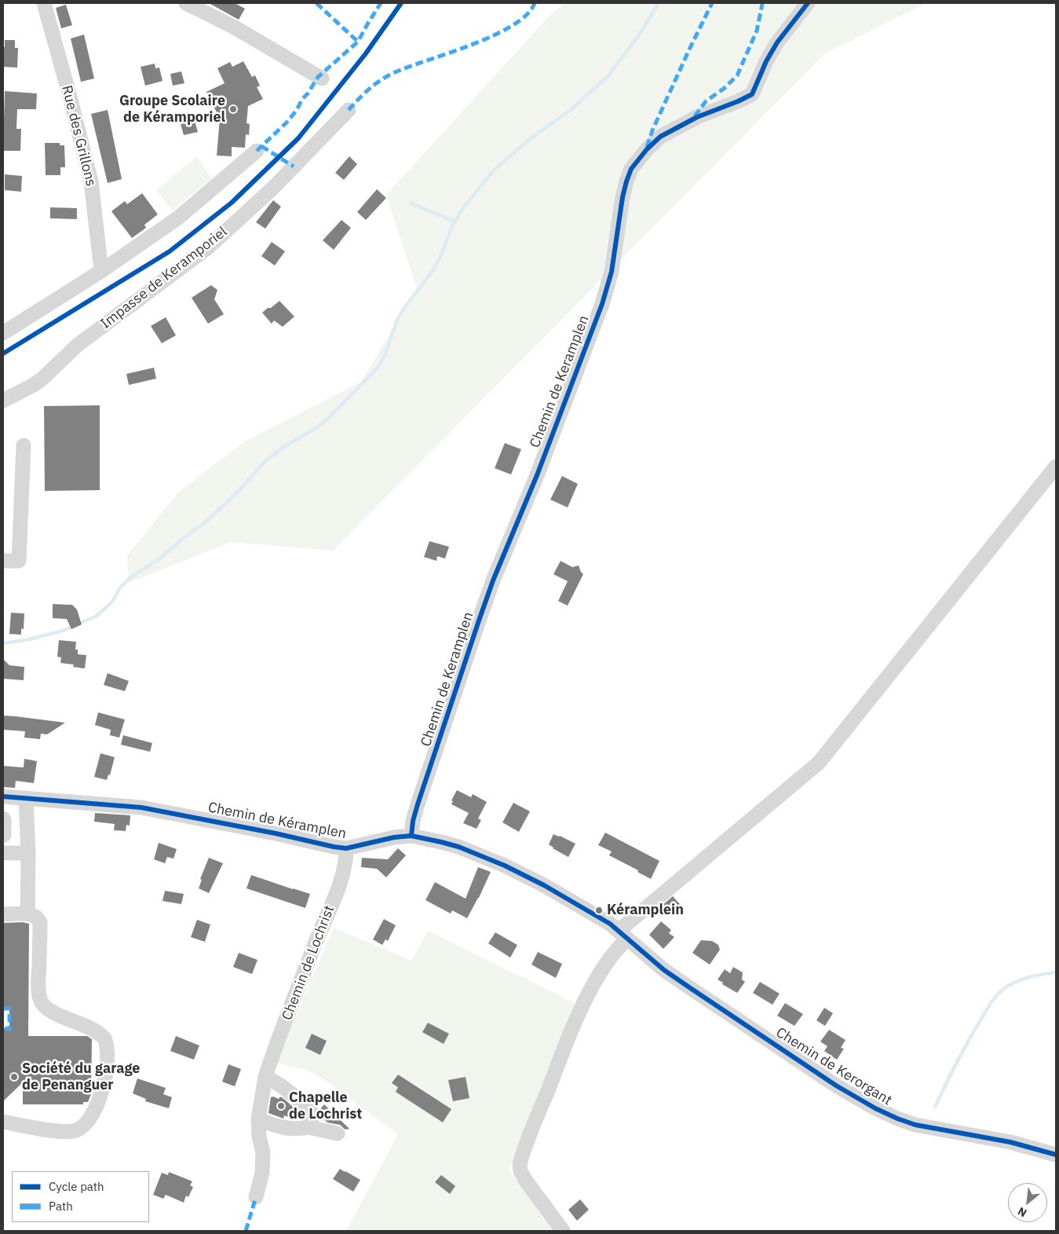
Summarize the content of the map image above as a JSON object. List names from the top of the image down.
{
  "streets": {
    "street": [
      "Rue des Grillons",
      "Impasse de Keramporiel",
      "Chemin de Keramplen",
      "Chemin de Kéramplen",
      "Chemin de Lochrist",
      "Chemin de Kerorgant"
    ]
  },
  "crossings": [
    ["Chemin de Keramplen", "Chemin de Kéramplen"],
    ["Chemin de Kéramplen", "Chemin de Lochrist"],
    ["Chemin de Kéramplen", "Chemin de Kerorgant"]
  ],
  "places": [
    "Groupe Scolaire de Kéramporiel",
    "Kéramplein",
    "Société du garage de Penanguer",
    "Chapelle de Lochrist"
  ],
  "legend": ["Cycle path", "Path"],
  "north": "bottom left"
}
